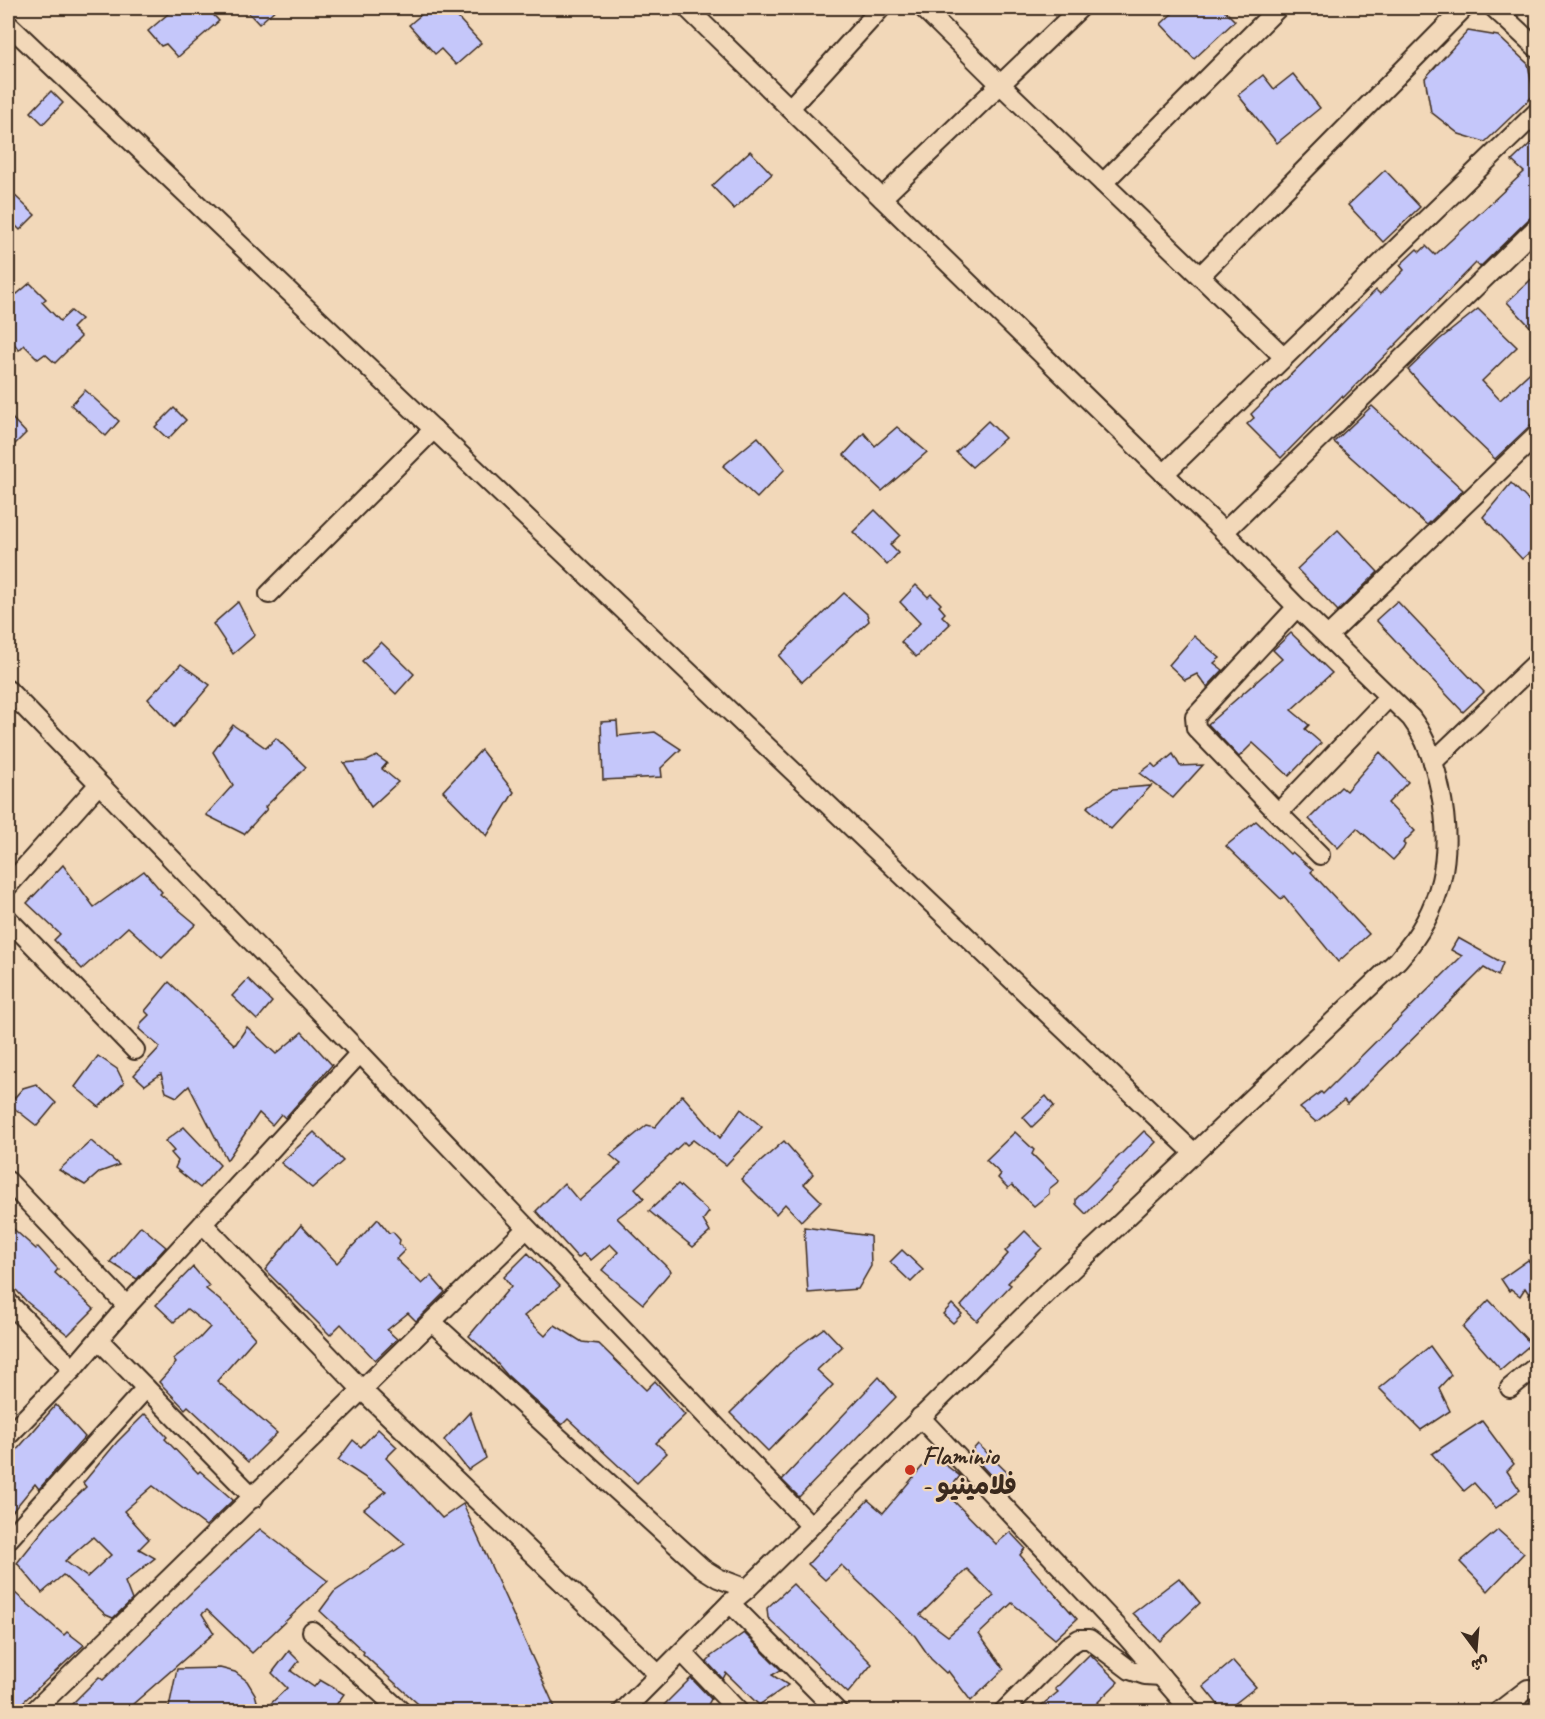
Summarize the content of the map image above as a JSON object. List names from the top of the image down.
{
  "places": ["Flaminio - فلامينيو"],
  "north": "bottom"
}
